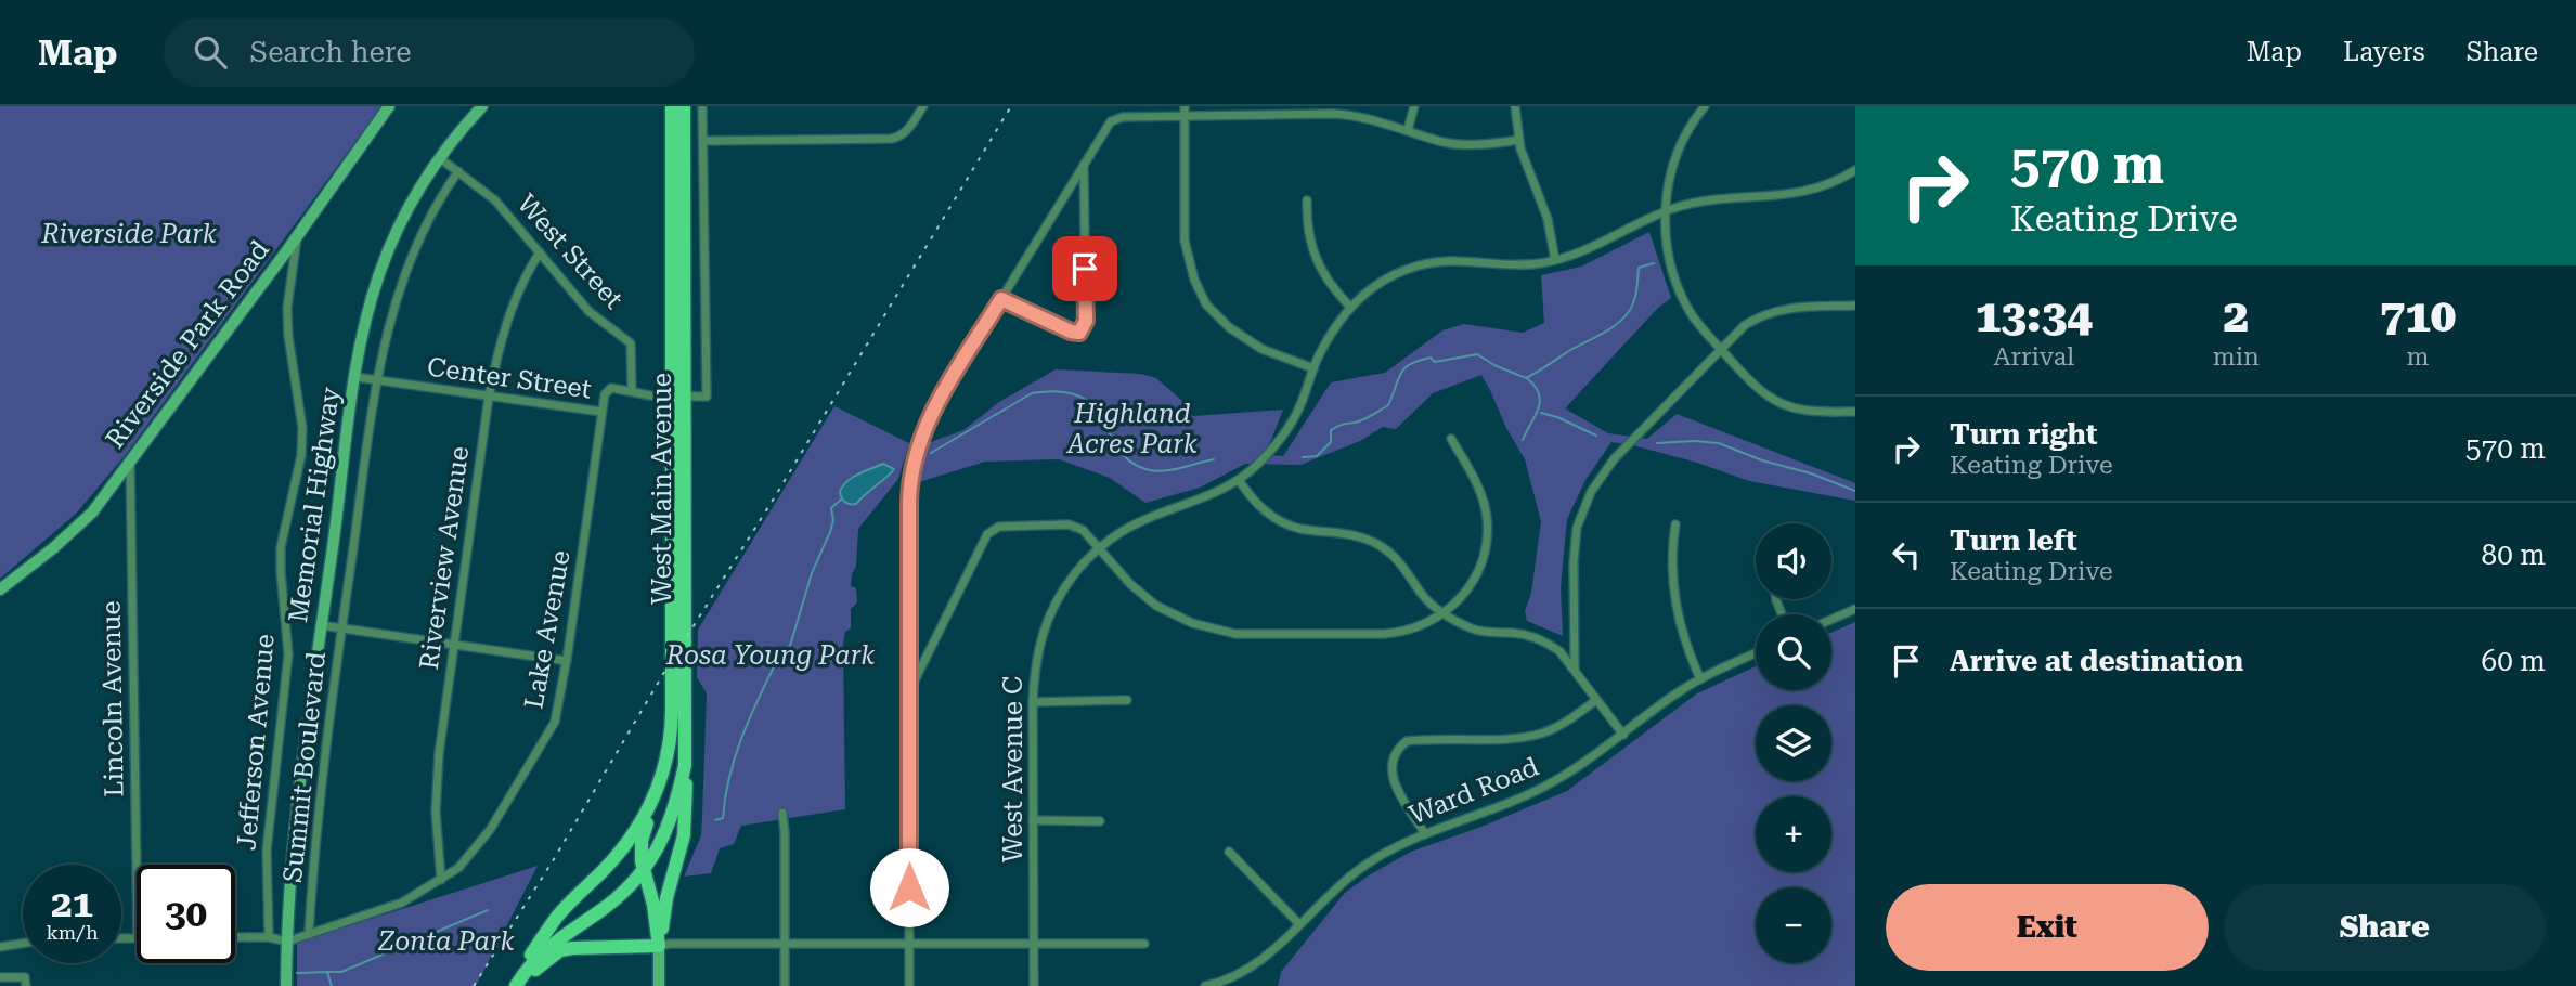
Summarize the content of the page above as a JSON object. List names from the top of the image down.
{
  "streets": {
    "main road": ["West Main Avenue"],
    "street": [
      "West Street",
      "Riverside Park Road",
      "Center Street",
      "Memorial Highway",
      "Riverview Avenue",
      "Lake Avenue",
      "Lincoln Avenue",
      "Jefferson Avenue",
      "Summit Boulevard",
      "West Avenue C",
      "Ward Road"
    ]
  },
  "crossings": [
    ["West Street", "Center Street"],
    ["West Street", "Memorial Highway"],
    ["West Street", "Riverview Avenue"],
    ["West Street", "Summit Boulevard"],
    ["Riverside Park Road", "Lincoln Avenue"],
    ["Riverside Park Road", "Jefferson Avenue"],
    ["Center Street", "West Main Avenue"],
    ["Center Street", "Memorial Highway"],
    ["Center Street", "Riverview Avenue"],
    ["Center Street", "Lake Avenue"],
    ["Center Street", "Summit Boulevard"],
    ["Memorial Highway", "Lake Avenue"],
    ["Riverview Avenue", "Lake Avenue"],
    ["Lake Avenue", "Summit Boulevard"]
  ],
  "parks": [
    "Riverside Park",
    "Highland Acres Park",
    "Rosa Young Park",
    "Zonta Park"
  ],
  "page": {
    "header": "Map",
    "search": "Search here",
    "nav": ["Map", "Layers", "Share"],
    "turn": ["570 m", "Keating Drive"],
    "eta": [
      "13:34",
      "Arrival",
      "2",
      "min",
      "710",
      "m"
    ],
    "list": [
      {
        "name": "Turn right",
        "note": "Keating Drive",
        "value": "570 m"
      },
      {
        "name": "Turn left",
        "note": "Keating Drive",
        "value": "80 m"
      },
      {
        "name": "Arrive at destination",
        "value": "60 m"
      }
    ],
    "map_buttons": ["+", "−"],
    "speed": "21 km/h",
    "limit": "30",
    "buttons": ["Exit", "Share"]
  }
}
